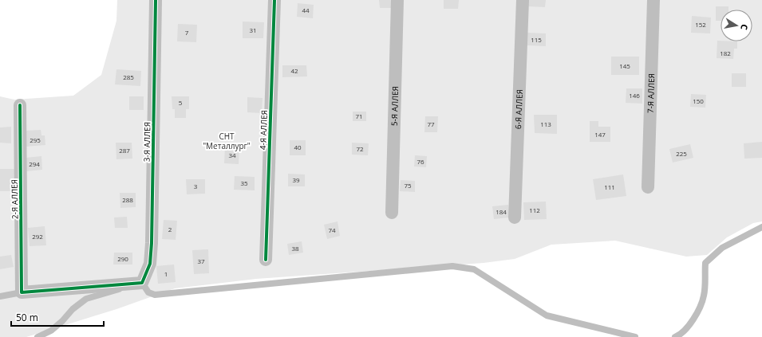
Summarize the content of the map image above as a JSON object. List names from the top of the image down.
{
  "streets": {
    "street": [
      "7-Я АЛЛЕЯ",
      "5-Я АЛЛЕЯ",
      "6-Я АЛЛЕЯ",
      "4-Я АЛЛЕЯ",
      "3-Я АЛЛЕЯ",
      "2-Я АЛЛЕЯ"
    ]
  },
  "parks": ["СНТ \"Металлург\""],
  "house_numbers": [
    "44",
    "152",
    "31",
    "7",
    "115",
    "182",
    "145",
    "42",
    "285",
    "146",
    "150",
    "5",
    "71",
    "77",
    "113",
    "147",
    "295",
    "40",
    "72",
    "287",
    "225",
    "34",
    "76",
    "294",
    "39",
    "35",
    "75",
    "3",
    "111",
    "288",
    "112",
    "184",
    "2",
    "74",
    "292",
    "38",
    "290",
    "37",
    "1"
  ],
  "scale_bar": "50 m",
  "north": "right"
}
